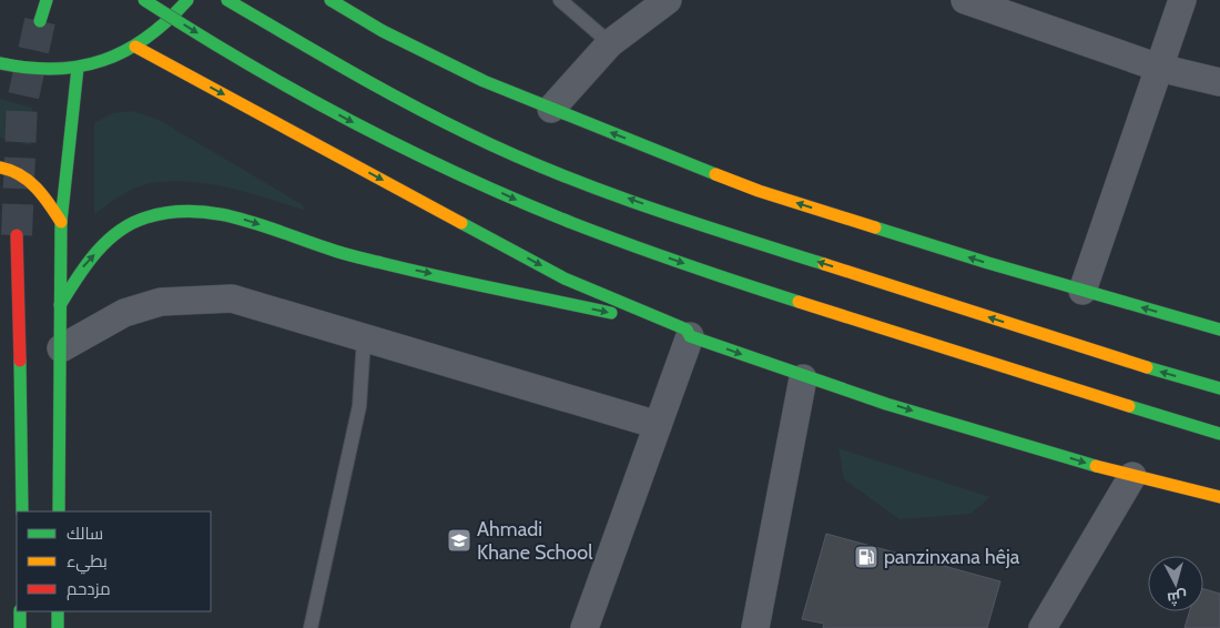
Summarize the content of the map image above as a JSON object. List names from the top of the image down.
{
  "places": {
    "school or university": ["Ahmadi Khane School"],
    "fuel station": ["panzinxana hêja"]
  },
  "legend": ["سالك", "بطيء", "مزدحم"],
  "north": "bottom"
}
